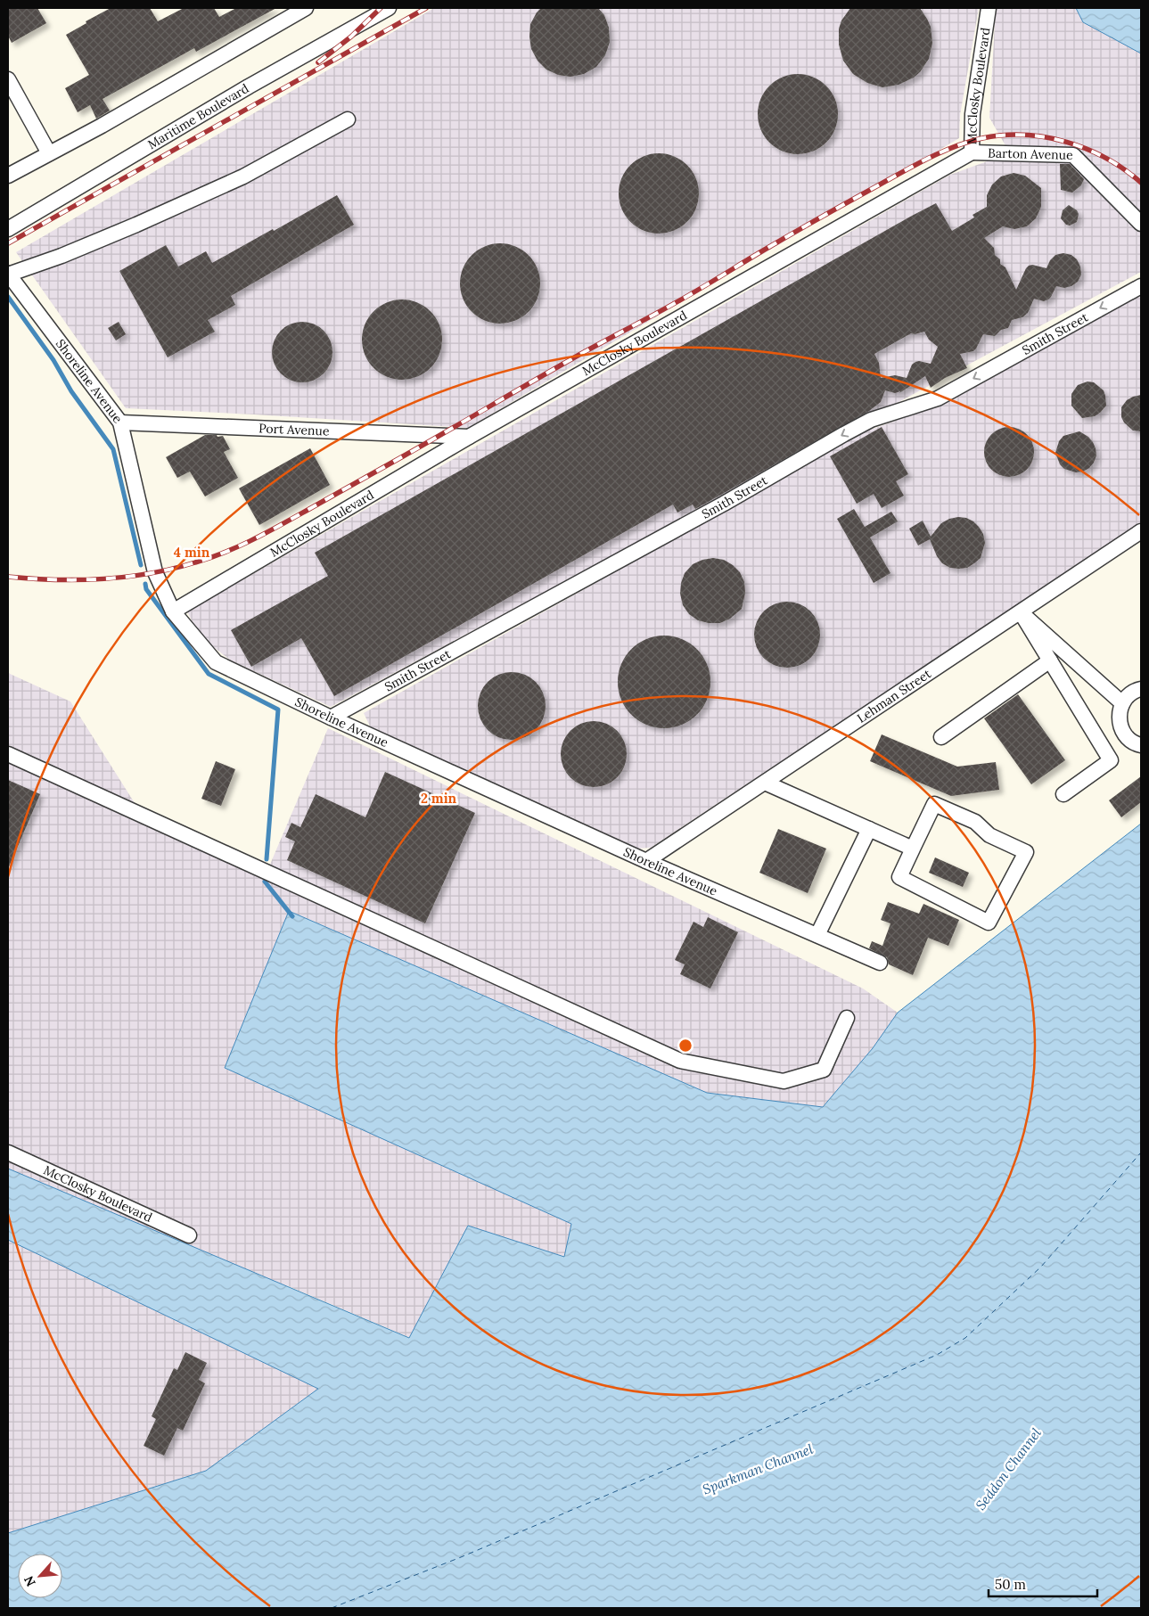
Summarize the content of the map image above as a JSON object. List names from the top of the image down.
{
  "streets": {
    "street": [
      "McClosky Boulevard",
      "Maritime Boulevard",
      "Barton Avenue",
      "Smith Street",
      "Shoreline Avenue",
      "Port Avenue",
      "Lehman Street"
    ]
  },
  "crossings": [
    ["McClosky Boulevard", "Barton Avenue"],
    ["McClosky Boulevard", "Shoreline Avenue"],
    ["McClosky Boulevard", "Port Avenue"],
    ["Smith Street", "Shoreline Avenue"],
    ["Shoreline Avenue", "Port Avenue"],
    ["Shoreline Avenue", "Lehman Street"]
  ],
  "one_way": ["Smith Street"],
  "water": ["Sparkman Channel", "Seddon Channel"],
  "scale_bar": "50 m",
  "north": "bottom left",
  "rings": ["4 min", "2 min"]
}
